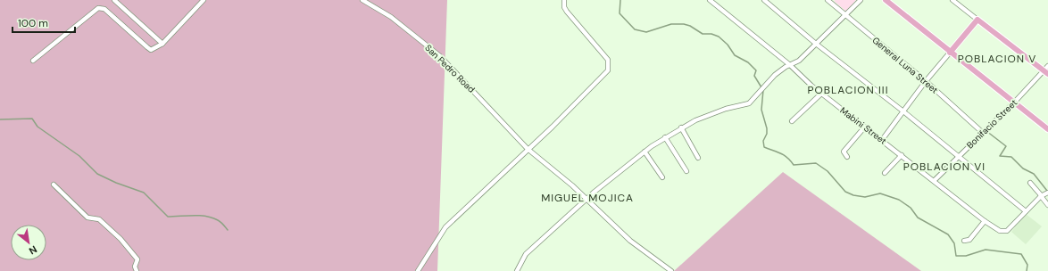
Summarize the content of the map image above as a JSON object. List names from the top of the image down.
{
  "streets": {
    "street": [
      "General Luna Street",
      "San Pedro Road",
      "Bonifacio Street",
      "Mabini Street"
    ]
  },
  "crossings": [
    ["General Luna Street", "Bonifacio Street"],
    ["Bonifacio Street", "Mabini Street"]
  ],
  "districts": [
    "POBLACION V",
    "POBLACION III",
    "POBLACION VI",
    "MIGUEL MOJICA"
  ],
  "scale_bar": "100 m",
  "north": "bottom right"
}
